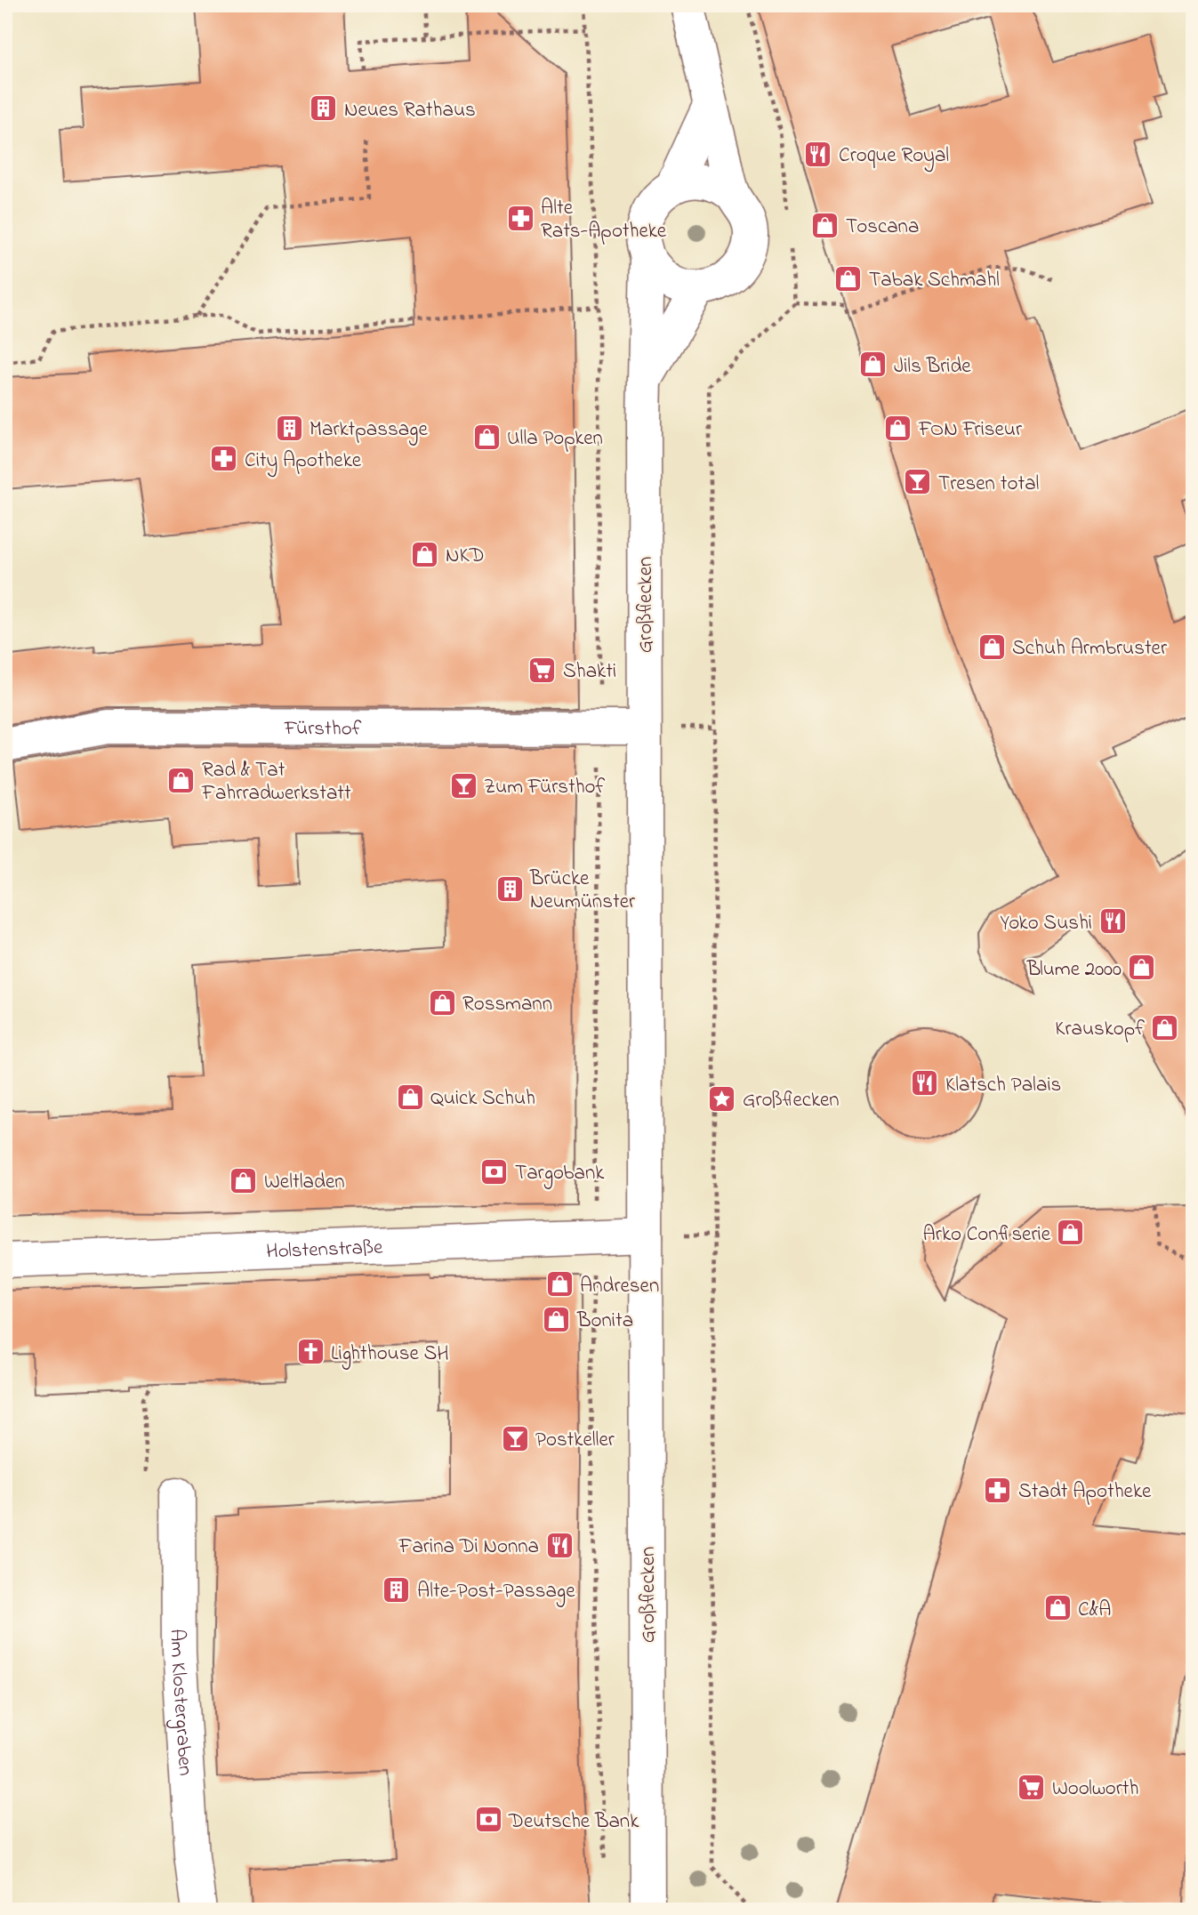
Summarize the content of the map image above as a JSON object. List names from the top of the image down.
{
  "streets": {
    "street": [
      "Großflecken",
      "Fürsthof",
      "Holstenstraße",
      "Am Klostergraben"
    ]
  },
  "crossings": [
    ["Großflecken", "Fürsthof"],
    ["Großflecken", "Holstenstraße"]
  ],
  "places": {
    "building": [
      "Neues Rathaus",
      "Marktpassage",
      "Brücke Neumünster",
      "Alte-Post-Passage"
    ],
    "restaurant": [
      "Croque Royal",
      "Yoko Sushi",
      "Klatsch Palais",
      "Farina Di Nonna"
    ],
    "pharmacy": ["Alte Rats-Apotheke", "City Apotheke", "Stadt Apotheke"],
    "shop": [
      "Toscana",
      "Tabak Schmahl",
      "Jils Bride",
      "FON Friseur",
      "Ulla Popken",
      "NKD",
      "Schuh Armbruster",
      "Rad & Tat Fahrradwerkstatt",
      "Blume 2000",
      "Rossmann",
      "Krauskopf",
      "Quick Schuh",
      "Weltladen",
      "Arko Confiserie",
      "Andresen",
      "Bonita",
      "C&A"
    ],
    "bar": ["Tresen total", "Zum Fürsthof", "Postkeller"],
    "supermarket": ["Shakti", "Woolworth"],
    "place": ["Großflecken"],
    "bank": ["Targobank", "Deutsche Bank"],
    "church": ["Lighthouse SH"]
  }
}
